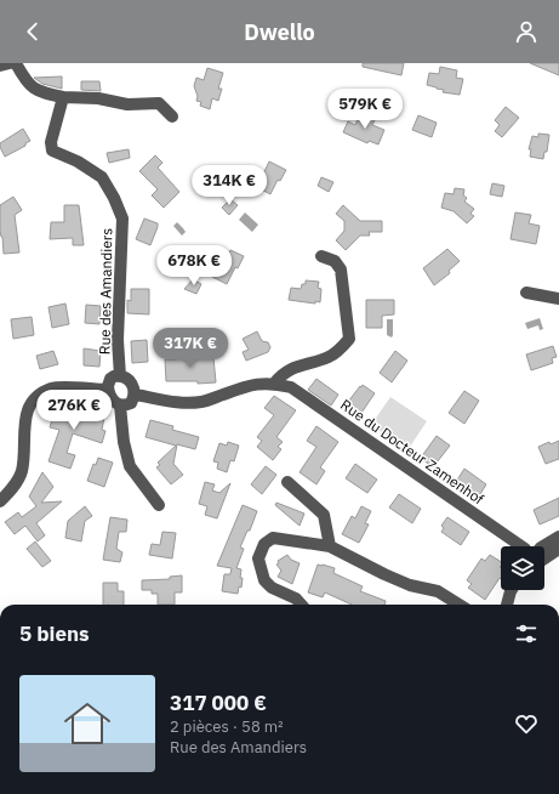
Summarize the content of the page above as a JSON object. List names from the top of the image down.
{
  "streets": {
    "street": ["Rue des Amandiers", "Rue du Docteur Zamenhof"]
  },
  "crossings": [
    ["Rue des Amandiers", "Rue du Docteur Zamenhof"]
  ],
  "page": {
    "header": "Dwello",
    "price": [
      "579K €",
      "314K €",
      "678K €",
      "317K €",
      "276K €"
    ],
    "heading": "5 biens",
    "list": [
      {
        "name": "317 000 €",
        "note": "2 pièces · 58 m² · Rue des Amandiers"
      }
    ]
  }
}
